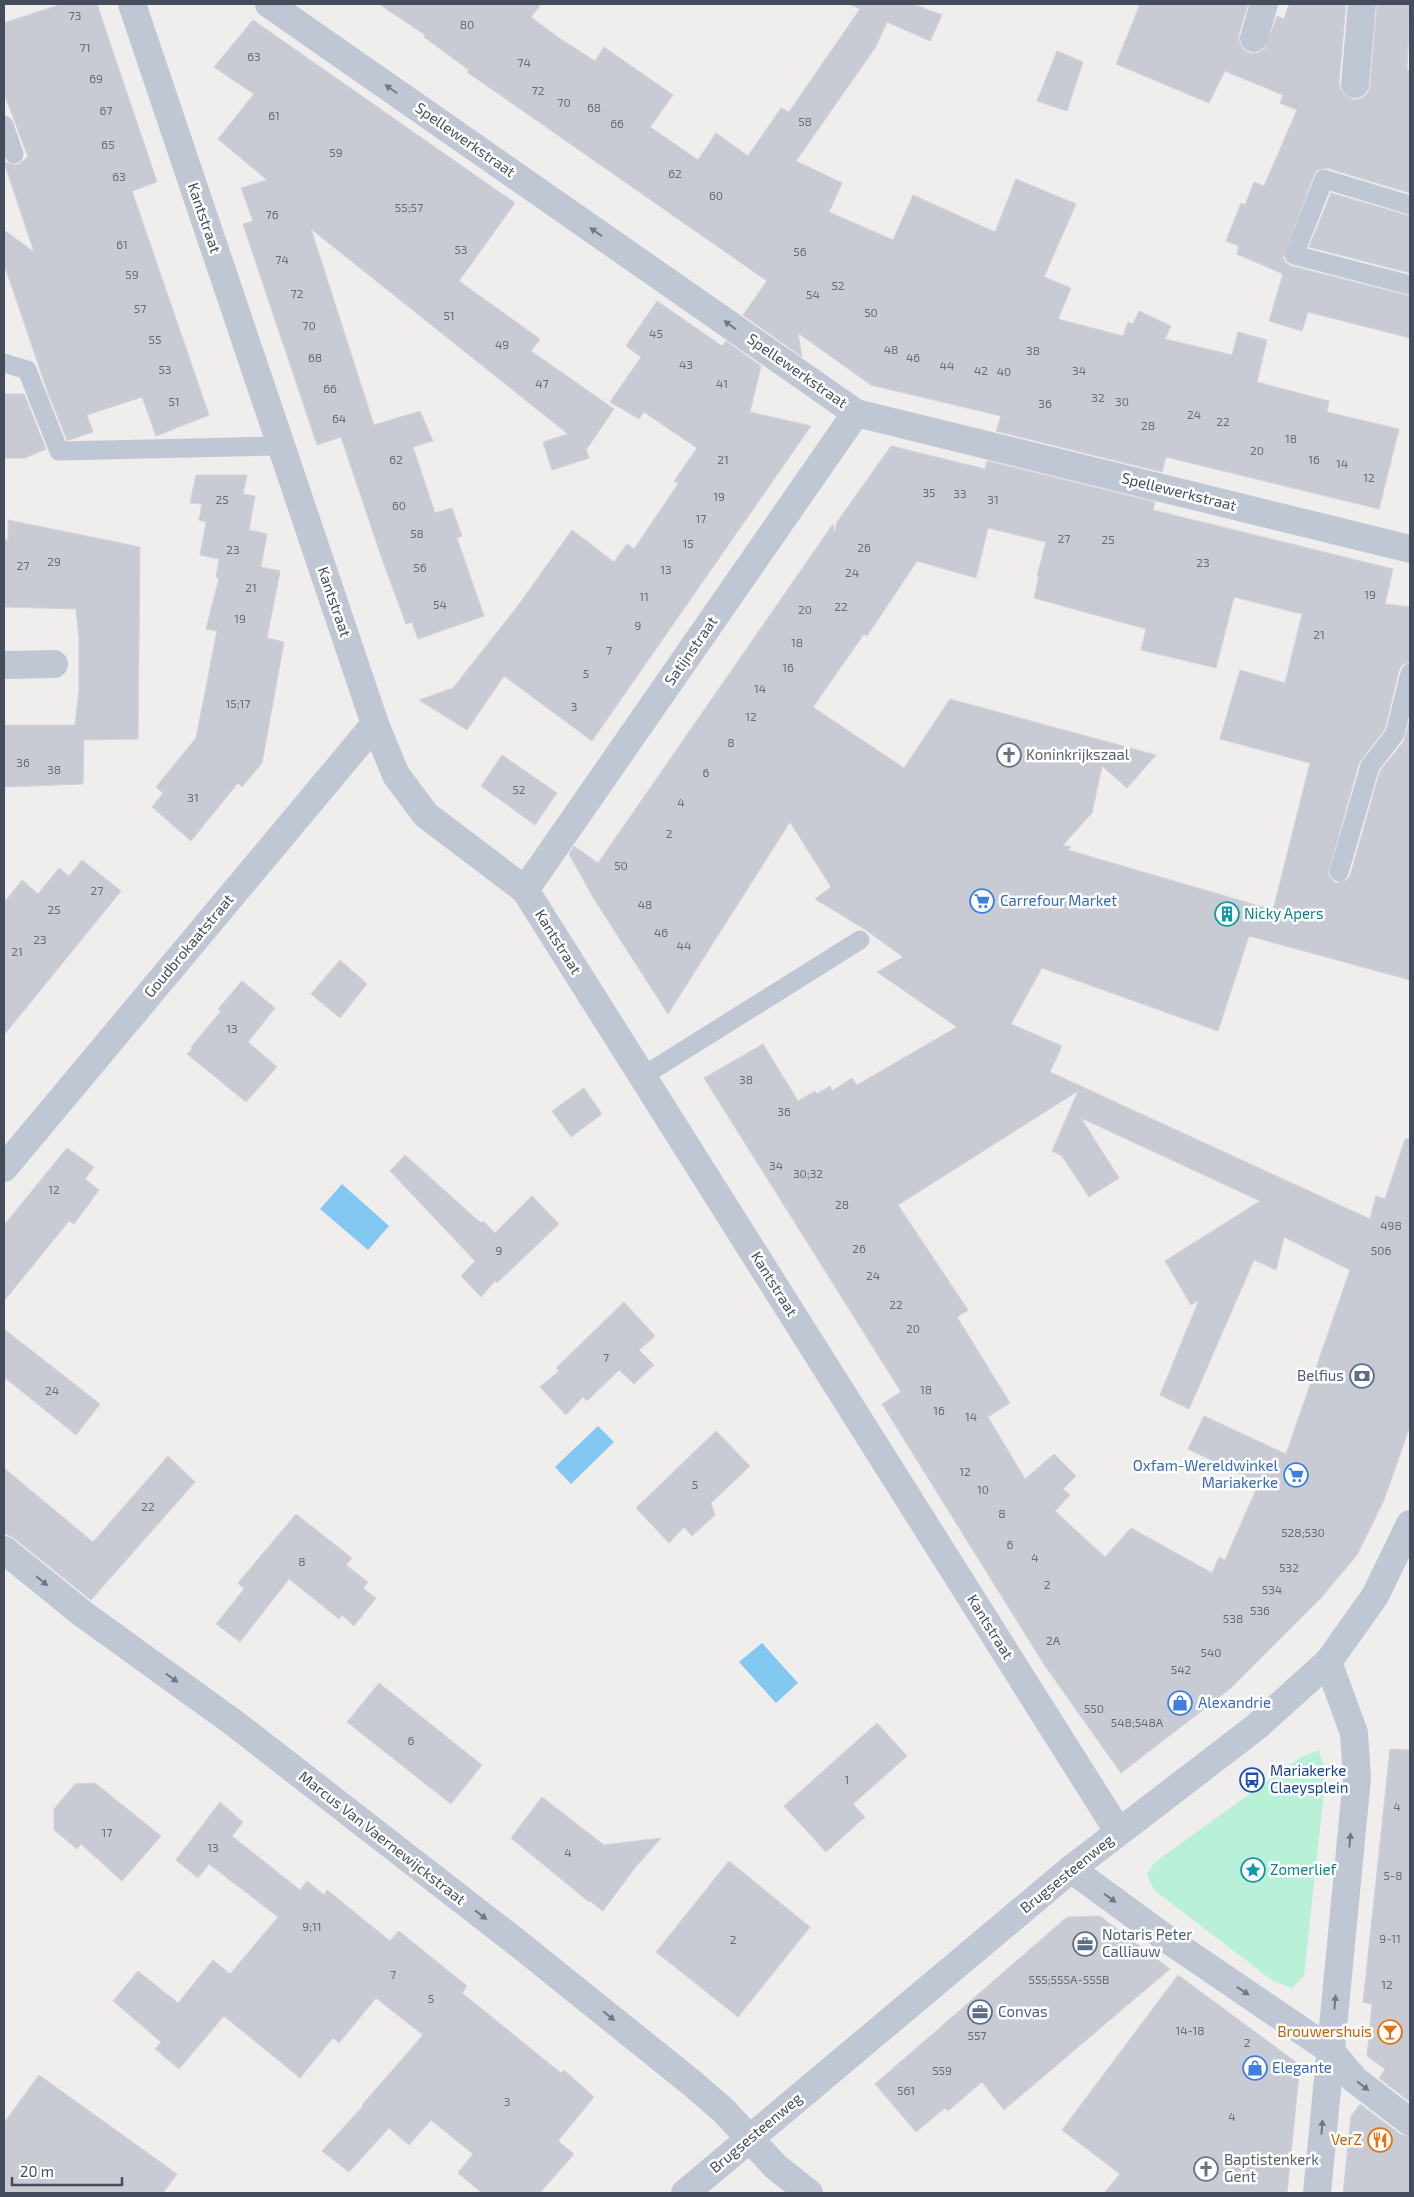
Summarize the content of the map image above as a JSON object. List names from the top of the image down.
{
  "streets": {
    "street": [
      "Spellewerkstraat",
      "Kantstraat",
      "Satijnstraat",
      "Goudbrokaatstraat",
      "Marcus Van Vaernewijckstraat",
      "Brugsesteenweg"
    ]
  },
  "crossings": [
    ["Spellewerkstraat", "Satijnstraat"],
    ["Kantstraat", "Satijnstraat"],
    ["Kantstraat", "Goudbrokaatstraat"],
    ["Kantstraat", "Brugsesteenweg"],
    ["Marcus Van Vaernewijckstraat", "Brugsesteenweg"]
  ],
  "one_way": ["Spellewerkstraat", "Marcus Van Vaernewijckstraat"],
  "places": {
    "church": ["Koninkrijkszaal", "Baptistenkerk Gent"],
    "supermarket": ["Carrefour Market", "Oxfam-Wereldwinkel Mariakerke"],
    "building": ["Nicky Apers"],
    "bank": ["Belfius"],
    "shop": ["Alexandrie", "Elegante"],
    "bus stop": ["Mariakerke Claeysplein"],
    "place": ["Zomerlief"],
    "office": ["Notaris Peter Calliauw", "Convas"],
    "bar": ["Brouwershuis"],
    "restaurant": ["VerZ"]
  },
  "house_numbers": [
    "73",
    "80",
    "71",
    "63",
    "74",
    "69",
    "72",
    "70",
    "68",
    "67",
    "61",
    "58",
    "66",
    "65",
    "59",
    "62",
    "63",
    "60",
    "55;57",
    "76",
    "61",
    "53",
    "56",
    "74",
    "59",
    "52",
    "72",
    "54",
    "57",
    "50",
    "51",
    "70",
    "45",
    "55",
    "49",
    "48",
    "38",
    "68",
    "46",
    "43",
    "44",
    "53",
    "42",
    "34",
    "40",
    "47",
    "41",
    "66",
    "32",
    "51",
    "30",
    "36",
    "24",
    "64",
    "22",
    "28",
    "18",
    "20",
    "62",
    "21",
    "16",
    "14",
    "12",
    "35",
    "33",
    "19",
    "25",
    "31",
    "60",
    "17",
    "58",
    "27",
    "25",
    "15",
    "26",
    "23",
    "29",
    "23",
    "27",
    "56",
    "13",
    "24",
    "21",
    "19",
    "11",
    "54",
    "22",
    "20",
    "19",
    "9",
    "21",
    "18",
    "7",
    "16",
    "5",
    "14",
    "15;17",
    "3",
    "12",
    "8",
    "36",
    "38",
    "6",
    "52",
    "31",
    "4",
    "2",
    "50",
    "27",
    "48",
    "25",
    "46",
    "23",
    "44",
    "21",
    "13",
    "38",
    "36",
    "34",
    "30;32",
    "12",
    "28",
    "498",
    "26",
    "9",
    "506",
    "24",
    "22",
    "20",
    "7",
    "18",
    "24",
    "16",
    "14",
    "12",
    "5",
    "10",
    "22",
    "8",
    "528;530",
    "6",
    "4",
    "8",
    "532",
    "2",
    "534",
    "536",
    "538",
    "2A",
    "540",
    "542",
    "550",
    "548;548A",
    "6",
    "1",
    "4",
    "17",
    "13",
    "4",
    "5-8",
    "9;11",
    "9-11",
    "2",
    "7",
    "555;555A-555B",
    "12",
    "5",
    "14-18",
    "557",
    "2",
    "559",
    "561",
    "3",
    "4"
  ],
  "scale_bar": "20 m"
}
